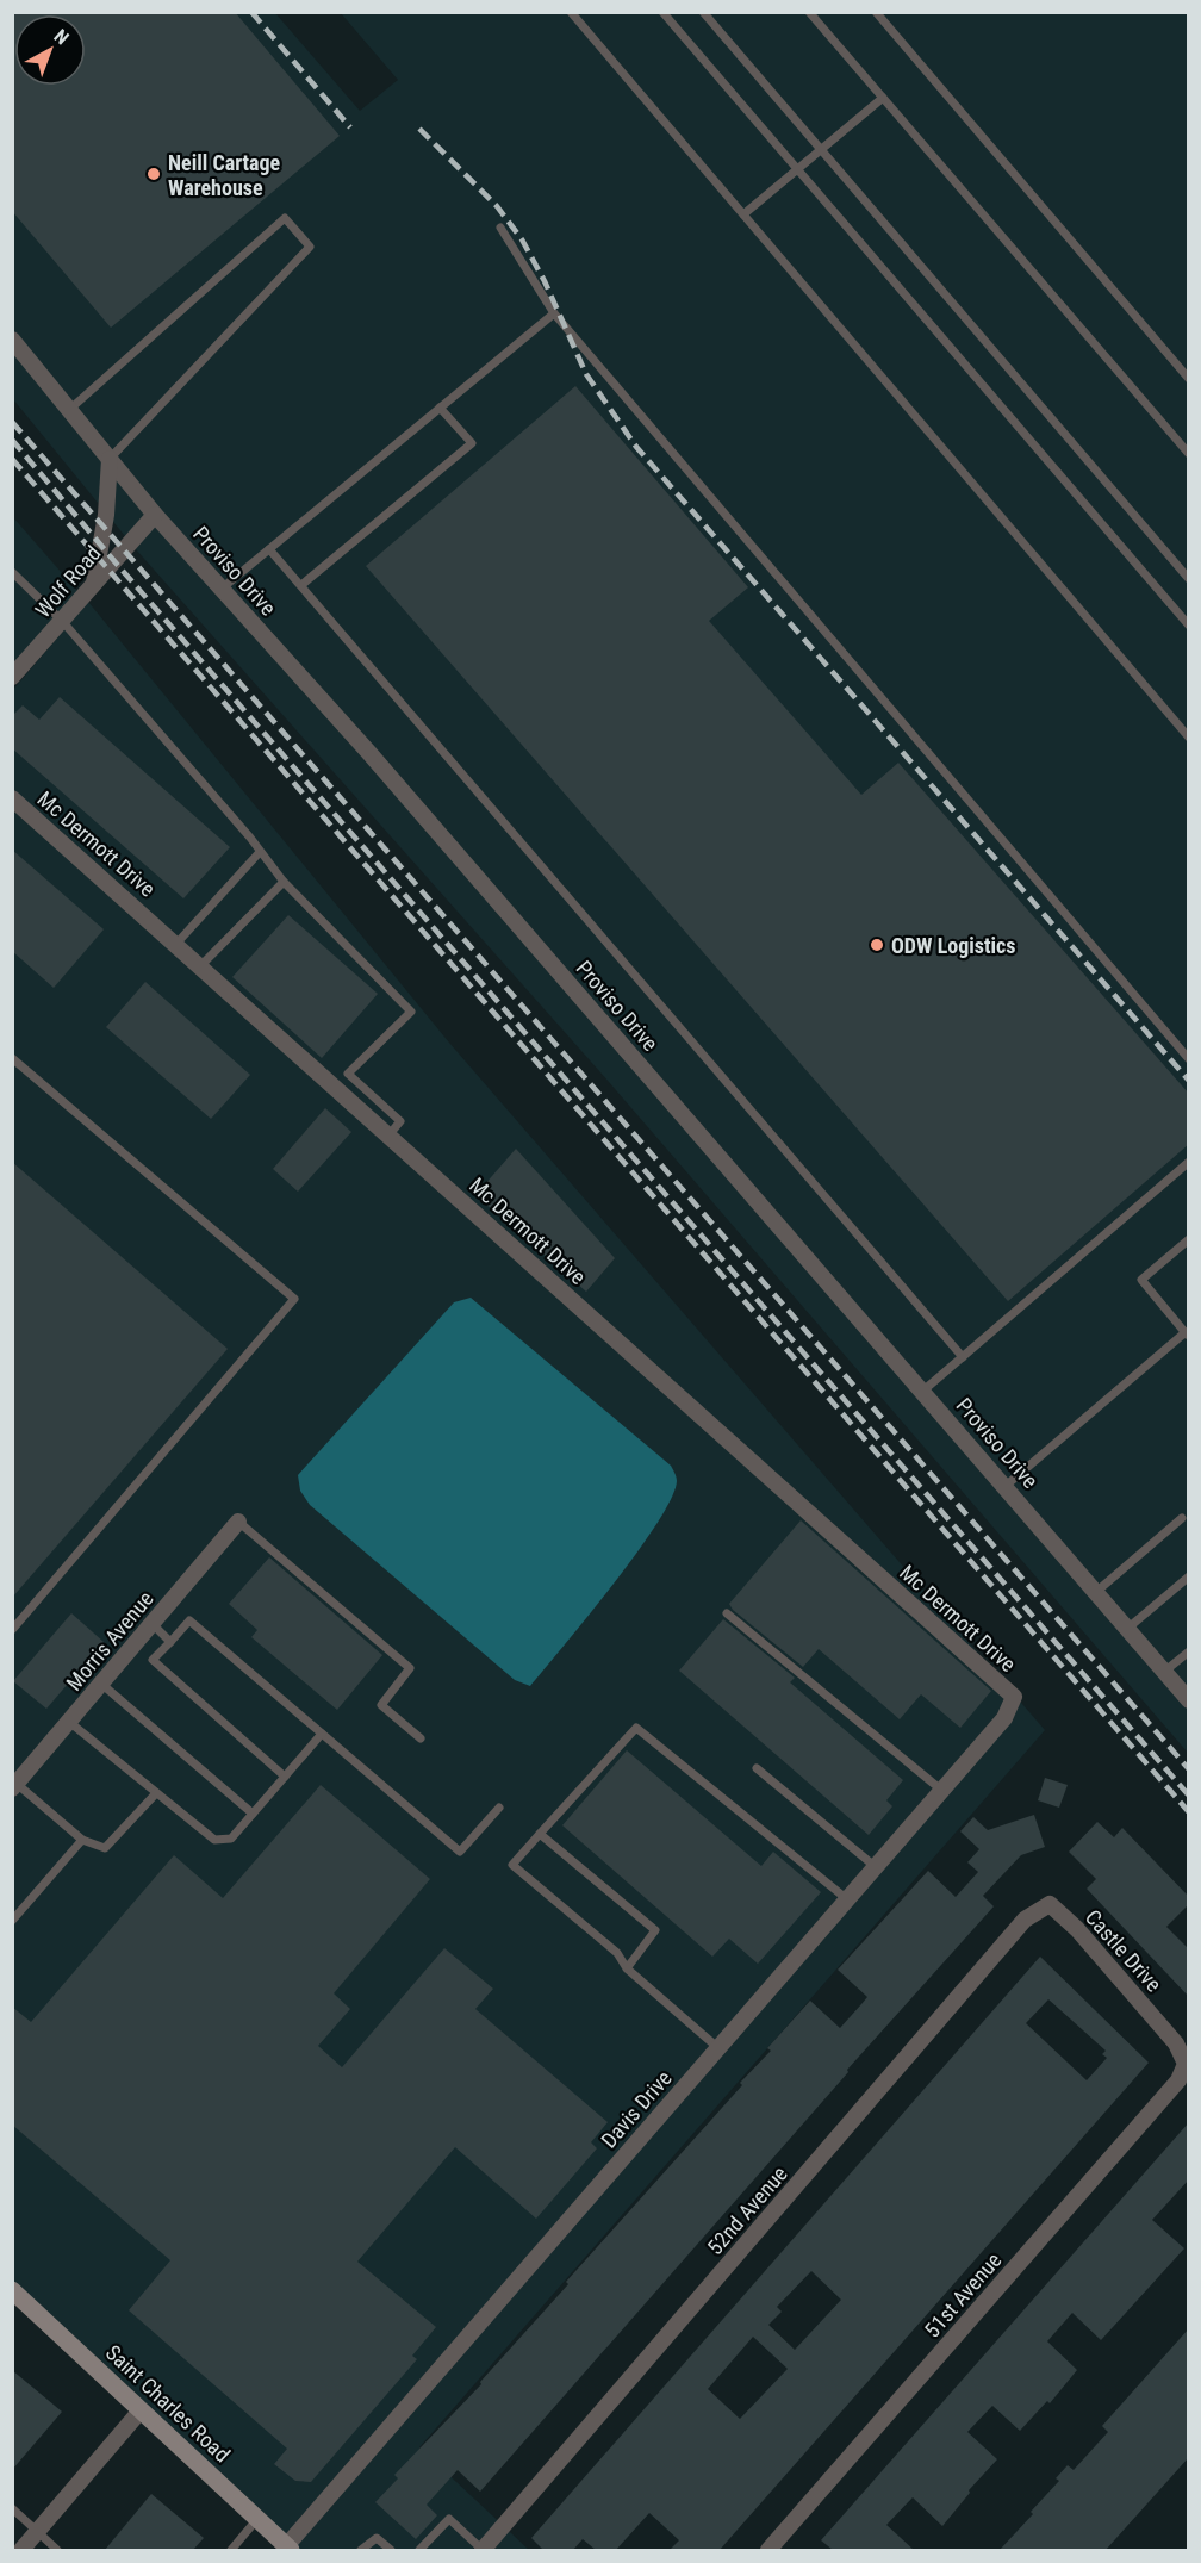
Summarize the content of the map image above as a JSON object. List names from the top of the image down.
{
  "streets": {
    "main road": ["Saint Charles Road"],
    "street": [
      "Proviso Drive",
      "Wolf Road",
      "Mc Dermott Drive",
      "Morris Avenue",
      "Castle Drive",
      "Davis Drive",
      "52nd Avenue",
      "51st Avenue"
    ]
  },
  "crossings": [
    ["Proviso Drive", "Wolf Road"],
    ["Mc Dermott Drive", "Davis Drive"],
    ["Castle Drive", "52nd Avenue"],
    ["Castle Drive", "51st Avenue"],
    ["Davis Drive", "Saint Charles Road"]
  ],
  "places": ["Neill Cartage Warehouse", "ODW Logistics"],
  "north": "top right"
}
